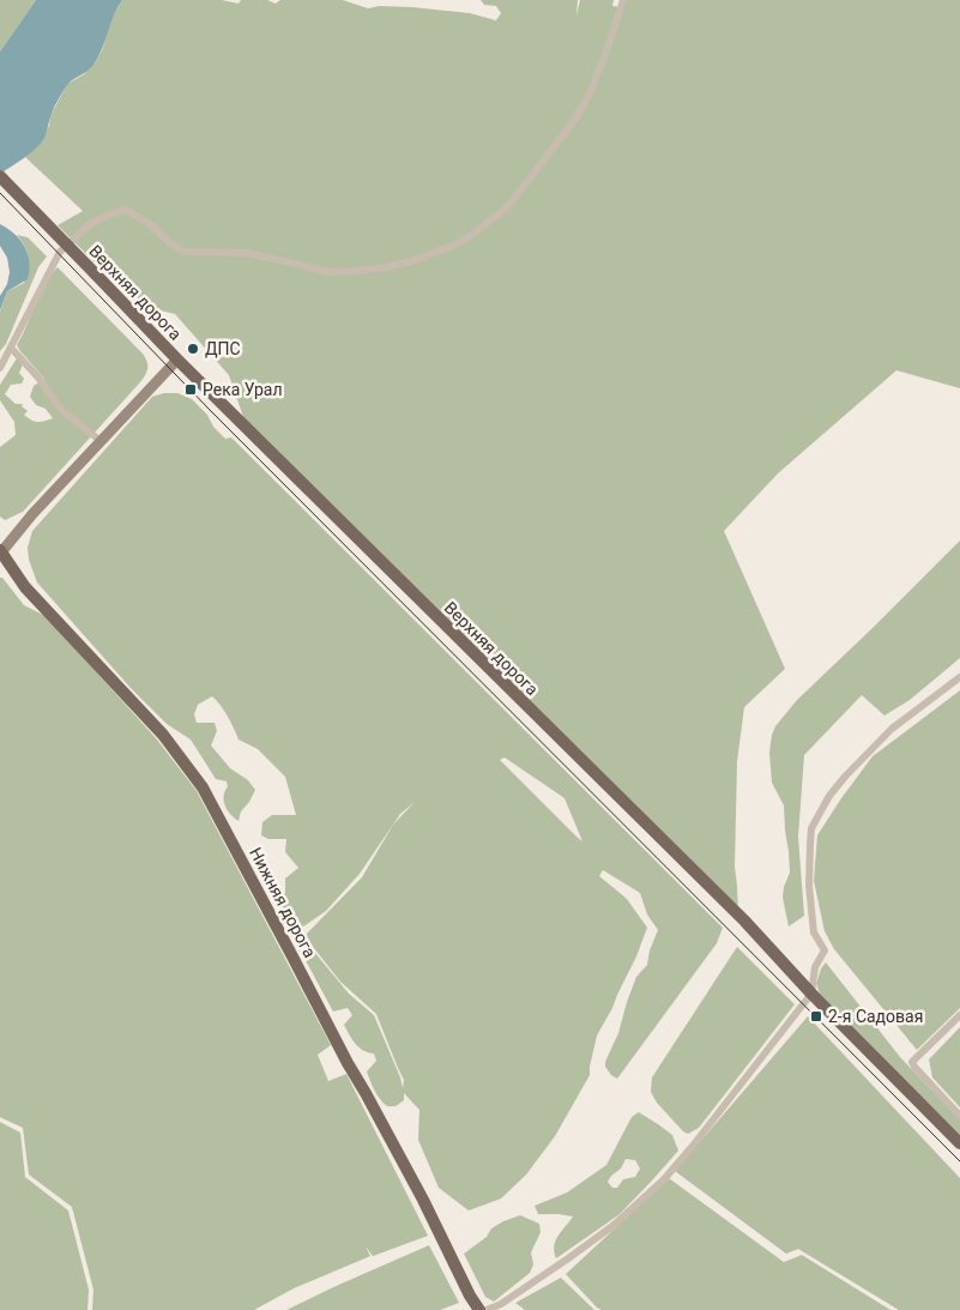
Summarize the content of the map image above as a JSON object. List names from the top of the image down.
{
  "streets": {
    "main road": ["Верхняя дорога", "Нижняя дорога"]
  },
  "places": {
    "other": ["ДПС"],
    "transit": ["Река Урал", "2-я Садовая"]
  }
}
